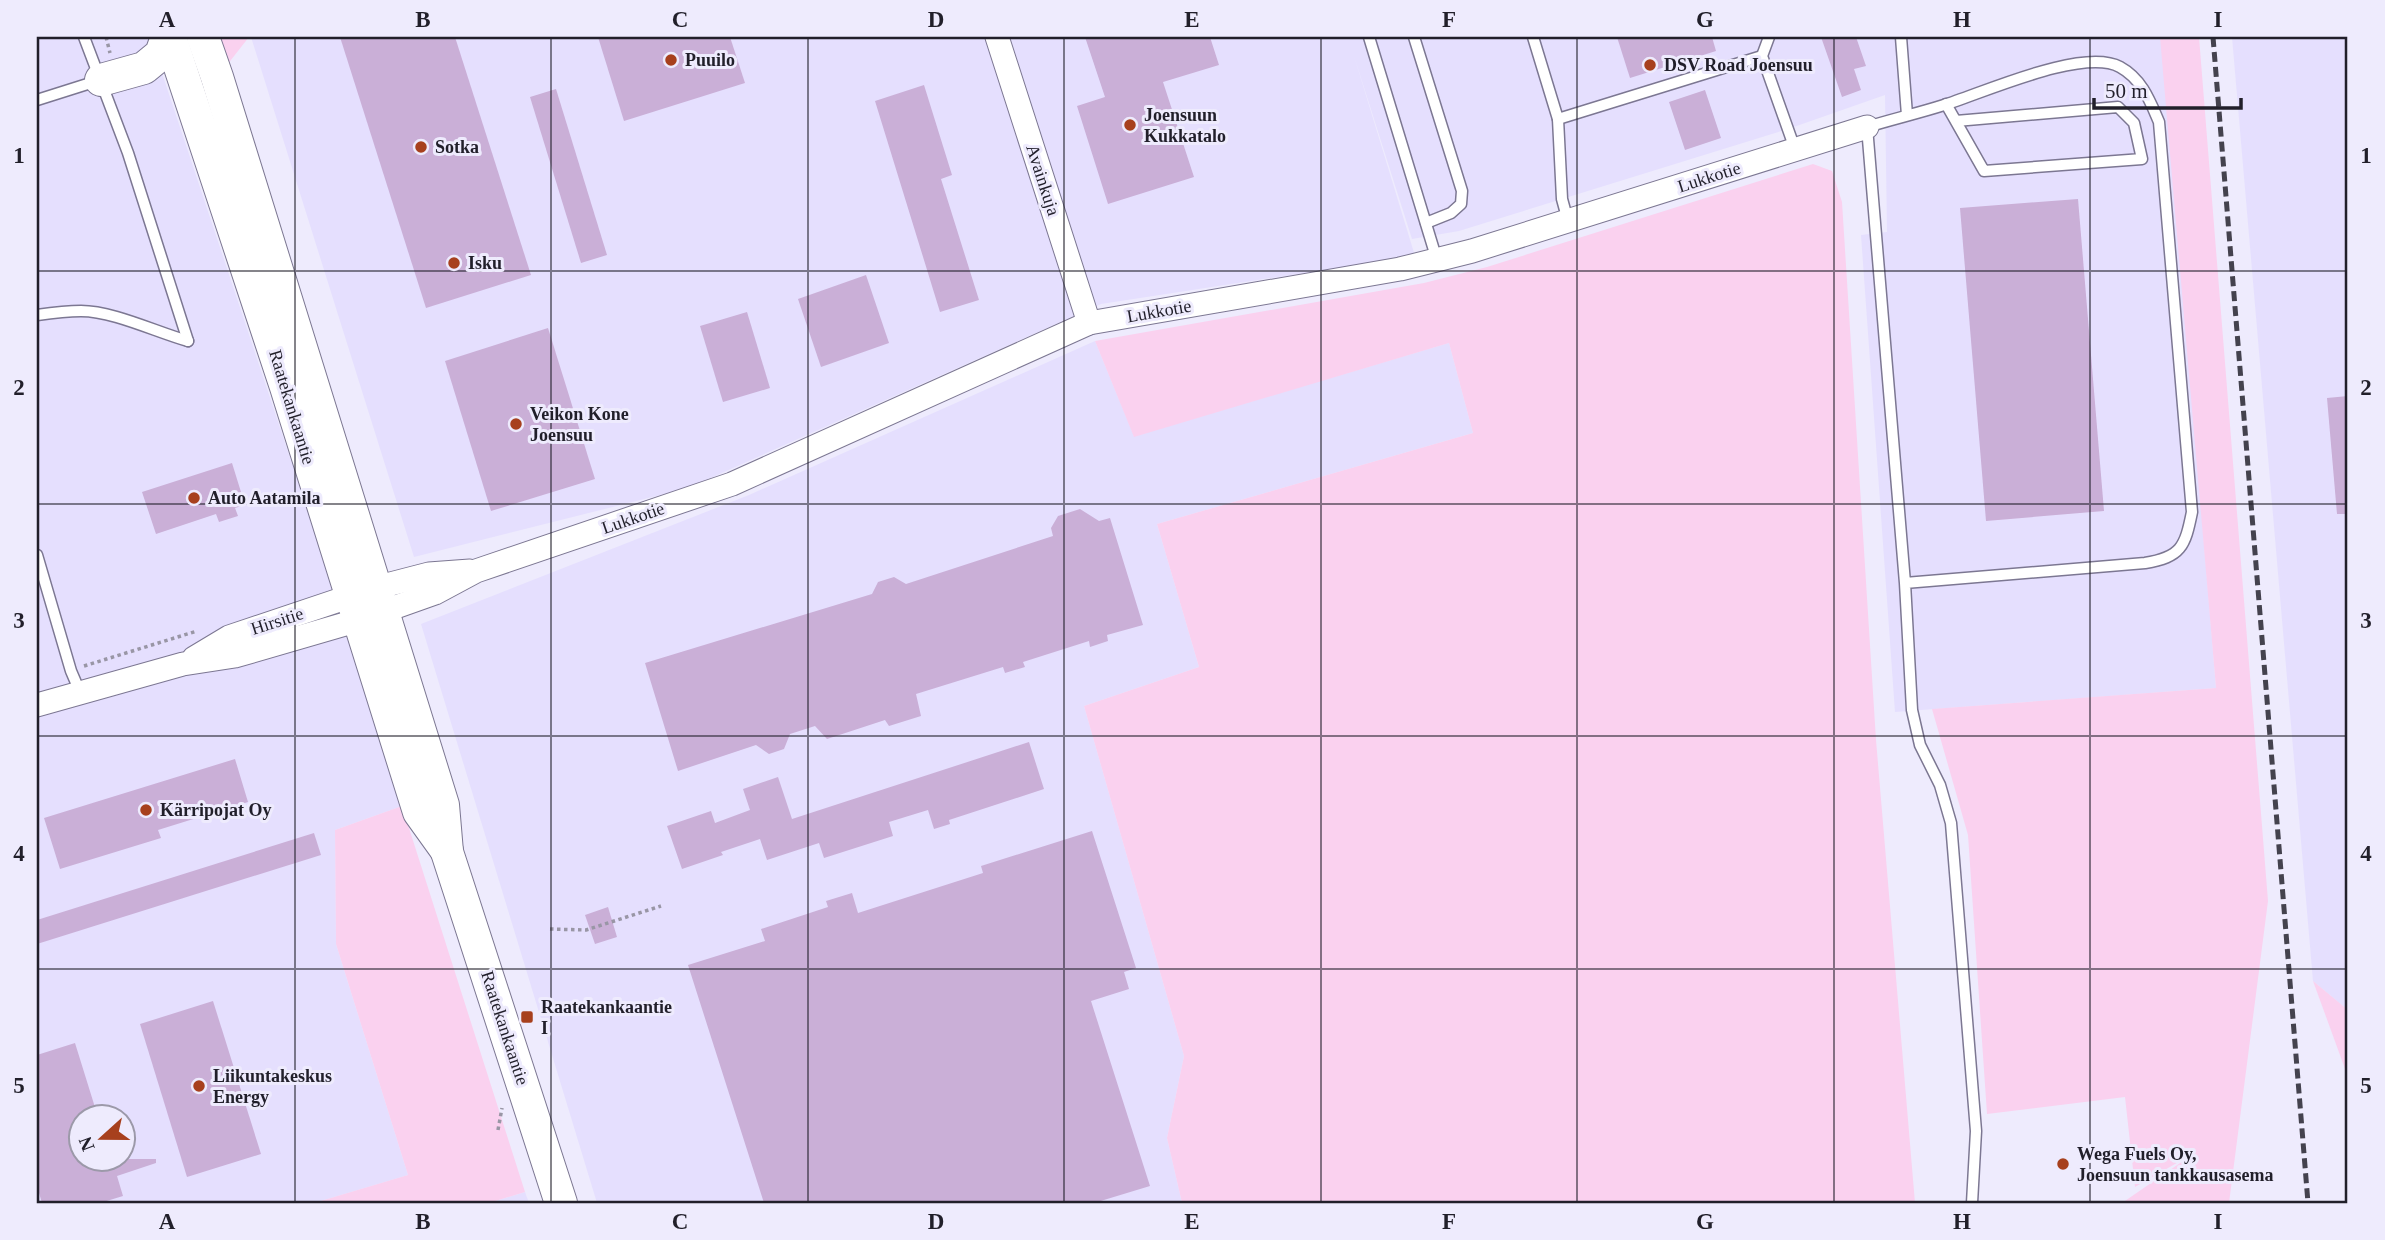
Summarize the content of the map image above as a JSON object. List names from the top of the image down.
{
  "streets": {
    "main road": ["Raatekankaantie"],
    "street": ["Lukkotie", "Avainkuja", "Hirsitie"]
  },
  "crossings": [
    ["Lukkotie", "Avainkuja"],
    ["Lukkotie", "Raatekankaantie"],
    ["Lukkotie", "Hirsitie"],
    ["Raatekankaantie", "Hirsitie"]
  ],
  "places": {
    "other": [
      "Puuilo",
      "DSV Road Joensuu",
      "Joensuun Kukkatalo",
      "Sotka",
      "Isku",
      "Veikon Kone Joensuu",
      "Auto Aatamila",
      "Kärripojat Oy",
      "Liikuntakeskus Energy",
      "Wega Fuels Oy, Joensuun tankkausasema"
    ],
    "transit": ["Raatekankaantie I"]
  },
  "scale_bar": "50 m",
  "north": "left",
  "grid": {
    "columns": [
      "A",
      "B",
      "C",
      "D",
      "E",
      "F",
      "G",
      "H",
      "I"
    ],
    "rows": [
      "1",
      "2",
      "3",
      "4",
      "5"
    ]
  }
}
